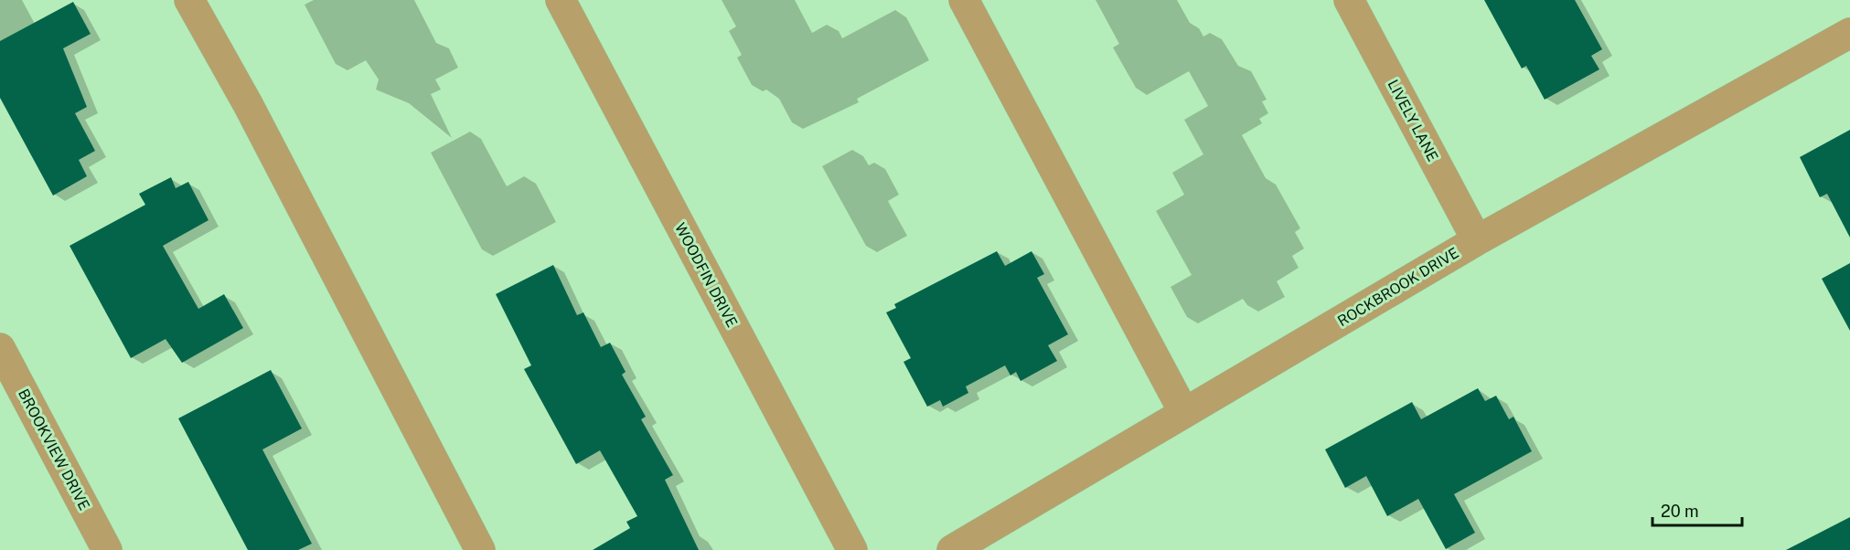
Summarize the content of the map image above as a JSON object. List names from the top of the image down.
{
  "streets": {
    "street": [
      "LIVELY LANE",
      "WOODFIN DRIVE",
      "ROCKBROOK DRIVE",
      "BROOKVIEW DRIVE"
    ]
  },
  "crossings": [
    ["LIVELY LANE", "ROCKBROOK DRIVE"]
  ],
  "scale_bar": "20 m"
}
